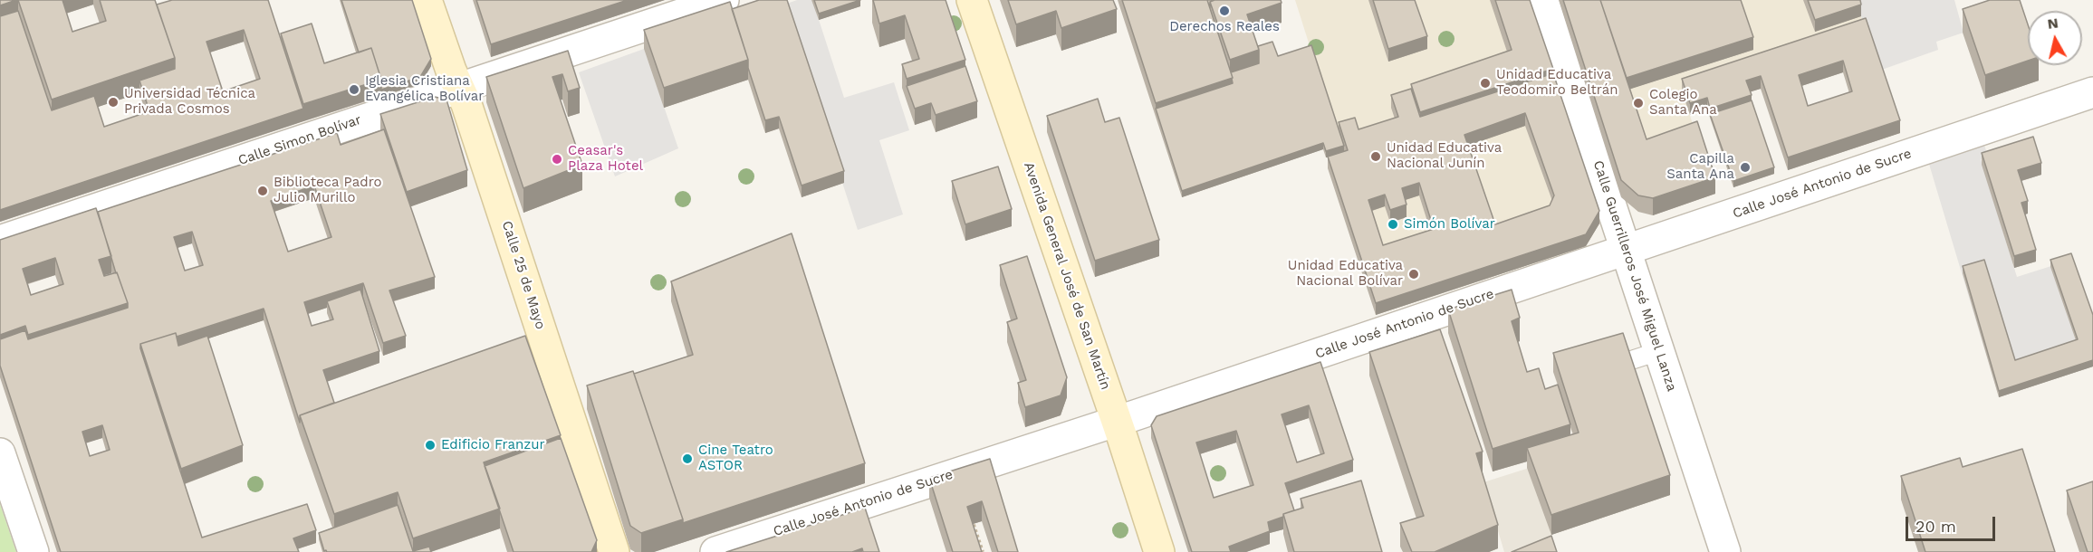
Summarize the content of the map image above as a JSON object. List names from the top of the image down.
{
  "streets": {
    "main road": ["Calle 25 de Mayo", "Avenida General José de San Martín"],
    "street": ["Calle Simon Bolívar", "Calle José Antonio de Sucre", "Calle Guerrilleros José Miguel Lanza"]
  },
  "crossings": [
    ["Calle Simon Bolívar", "Calle 25 de Mayo"],
    ["Calle José Antonio de Sucre", "Avenida General José de San Martín"],
    ["Calle José Antonio de Sucre", "Calle Guerrilleros José Miguel Lanza"]
  ],
  "places": [
    "Derechos Reales",
    "Unidad Educativa Teodomiro Beltrán",
    "Iglesia Cristiana Evangélica Bolívar",
    "Universidad Técnica Privada Cosmos",
    "Colegio Santa Ana",
    "Unidad Educativa Nacional Junín",
    "Ceasar's Plaza Hotel",
    "Capilla Santa Ana",
    "Biblioteca Padro Julio Murillo",
    "Simón Bolívar",
    "Unidad Educativa Nacional Bolívar",
    "Edificio Franzur",
    "Cine Teatro ASTOR"
  ],
  "scale_bar": "20 m",
  "north": "top"
}
